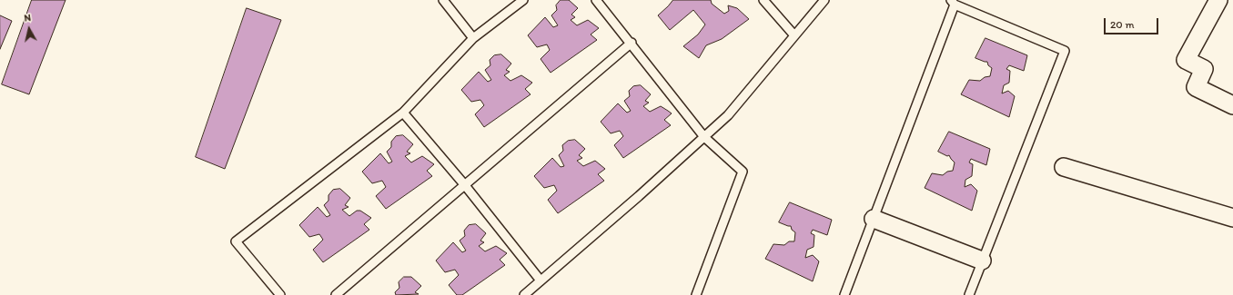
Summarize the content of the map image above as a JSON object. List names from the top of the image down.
{
  "scale_bar": "20 m",
  "north": "top"
}
